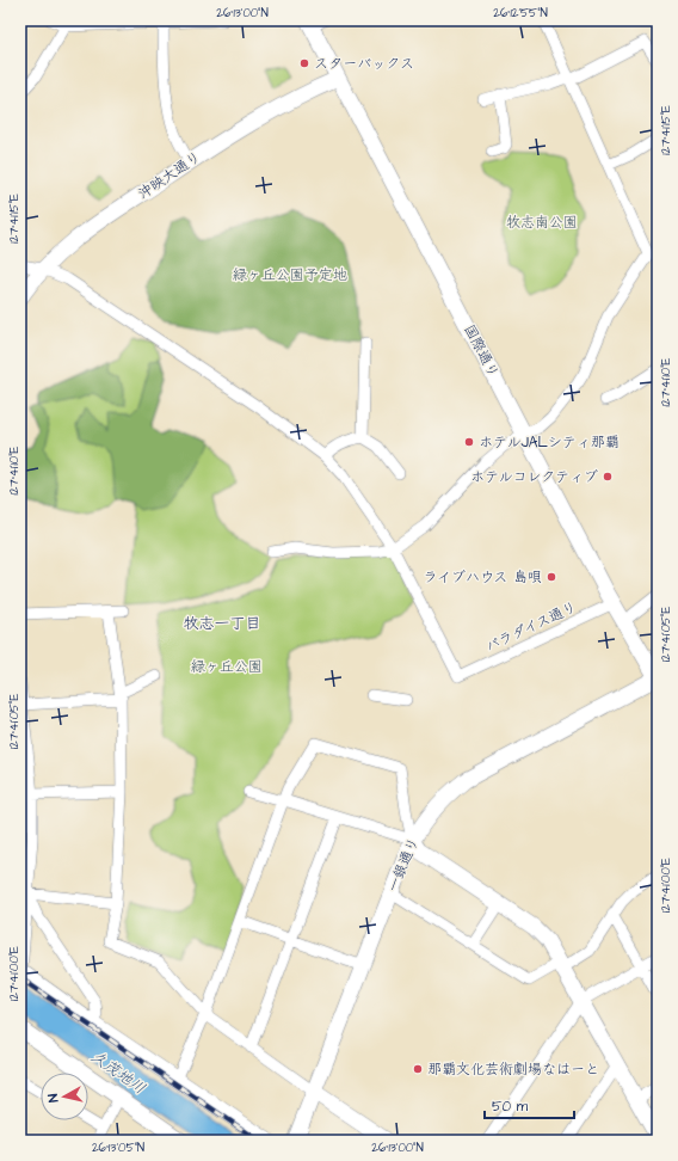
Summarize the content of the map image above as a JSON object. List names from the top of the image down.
{
  "streets": {
    "street": [
      "沖映大通り",
      "国際通り",
      "パラダイス通り",
      "一銀通り"
    ]
  },
  "crossings": [
    ["沖映大通り", "国際通り"],
    ["国際通り", "パラダイス通り"],
    ["国際通り", "一銀通り"]
  ],
  "districts": ["牧志一丁目"],
  "water": ["久茂地川"],
  "parks": ["牧志南公園", "緑ヶ丘公園予定地", "緑ヶ丘公園"],
  "places": [
    "スターバックス",
    "ホテルJALシティ那覇",
    "ホテルコレクティブ",
    "ライブハウス 島唄",
    "那覇文化芸術劇場なはーと"
  ],
  "scale_bar": "50 m",
  "north": "left",
  "coordinates": [
    "26°13'00\"N",
    "26°12'55\"N",
    "127°41'15\"E",
    "127°41'10\"E",
    "127°41'05\"E",
    "127°41'00\"E",
    "26°13'05\"N"
  ]
}
